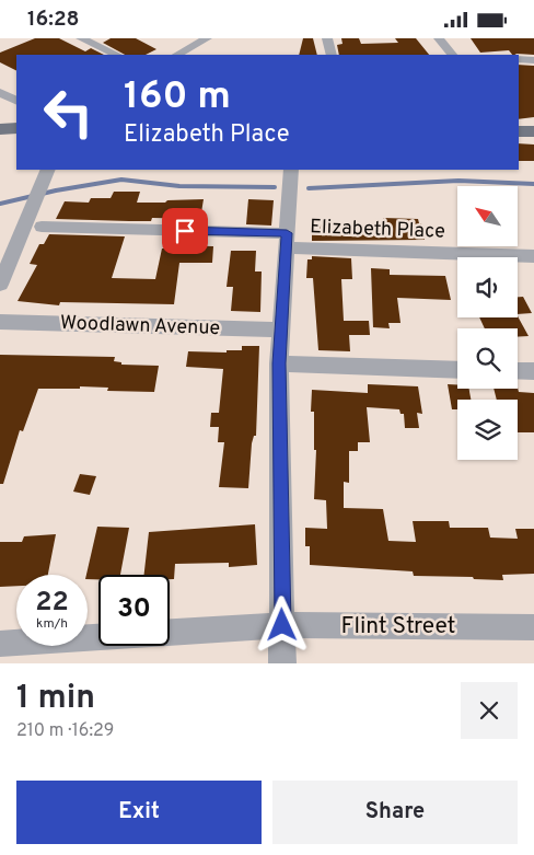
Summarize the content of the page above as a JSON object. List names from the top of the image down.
{
  "streets": {
    "street": ["Elizabeth Place", "Woodlawn Avenue", "Flint Street"]
  },
  "north": "top left",
  "page": {
    "status": "16:28",
    "turn": ["160 m", "Elizabeth Place"],
    "speed": "22 km/h",
    "limit": "30",
    "heading": ["1 min", "210 m · 16:29"],
    "buttons": ["Exit", "Share"]
  }
}
